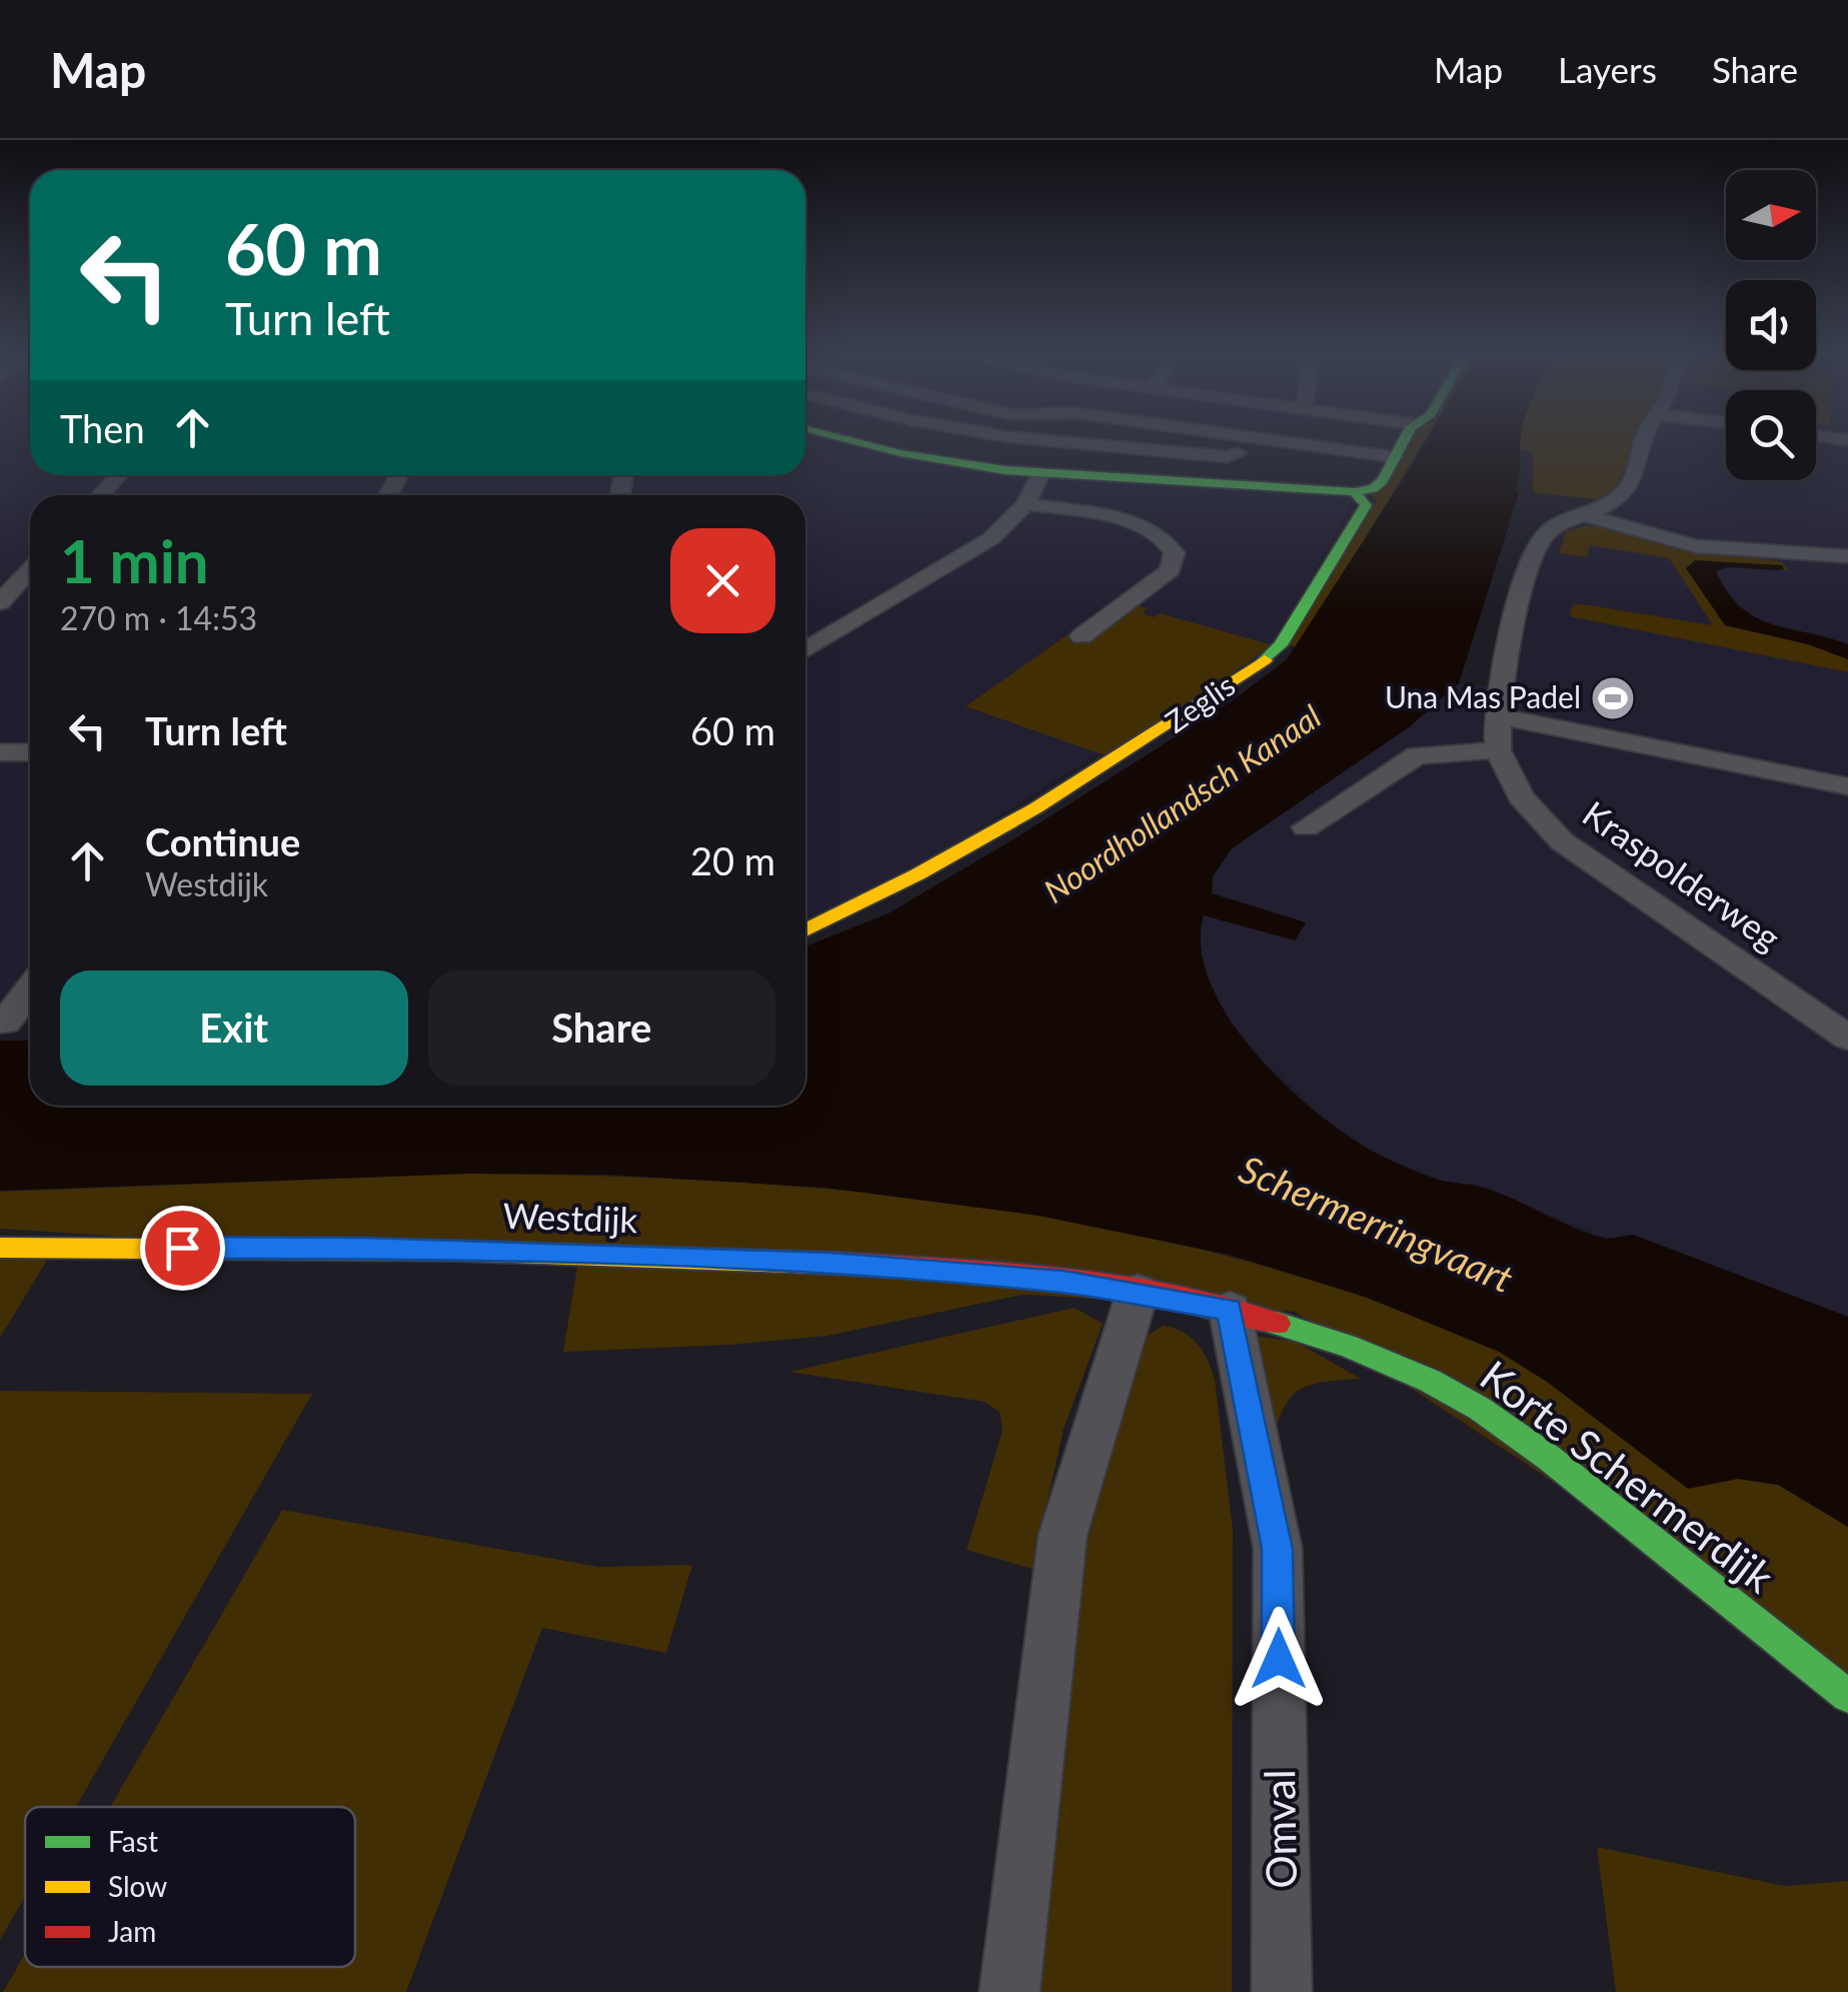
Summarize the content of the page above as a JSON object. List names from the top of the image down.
{
  "streets": {
    "street": [
      "Zeglis",
      "Kraspolderweg",
      "Westdijk",
      "Korte Schermerdijk",
      "Omval"
    ]
  },
  "crossings": [
    ["Westdijk", "Korte Schermerdijk"],
    ["Westdijk", "Omval"],
    ["Korte Schermerdijk", "Omval"]
  ],
  "water": ["Noordhollandsch Kanaal", "Schermerringvaart"],
  "places": {
    "sports": ["Una Mas Padel"]
  },
  "legend": ["Fast", "Slow", "Jam"],
  "north": "right",
  "page": {
    "header": "Map",
    "nav": ["Map", "Layers", "Share"],
    "turn": ["60 m", "Turn left"],
    "then": "Then",
    "heading": ["1 min", "270 m · 14:53"],
    "list": [
      {
        "name": "Turn left",
        "value": "60 m"
      },
      {
        "name": "Continue",
        "note": "Westdijk",
        "value": "20 m"
      }
    ],
    "buttons": ["Exit", "Share"]
  }
}
